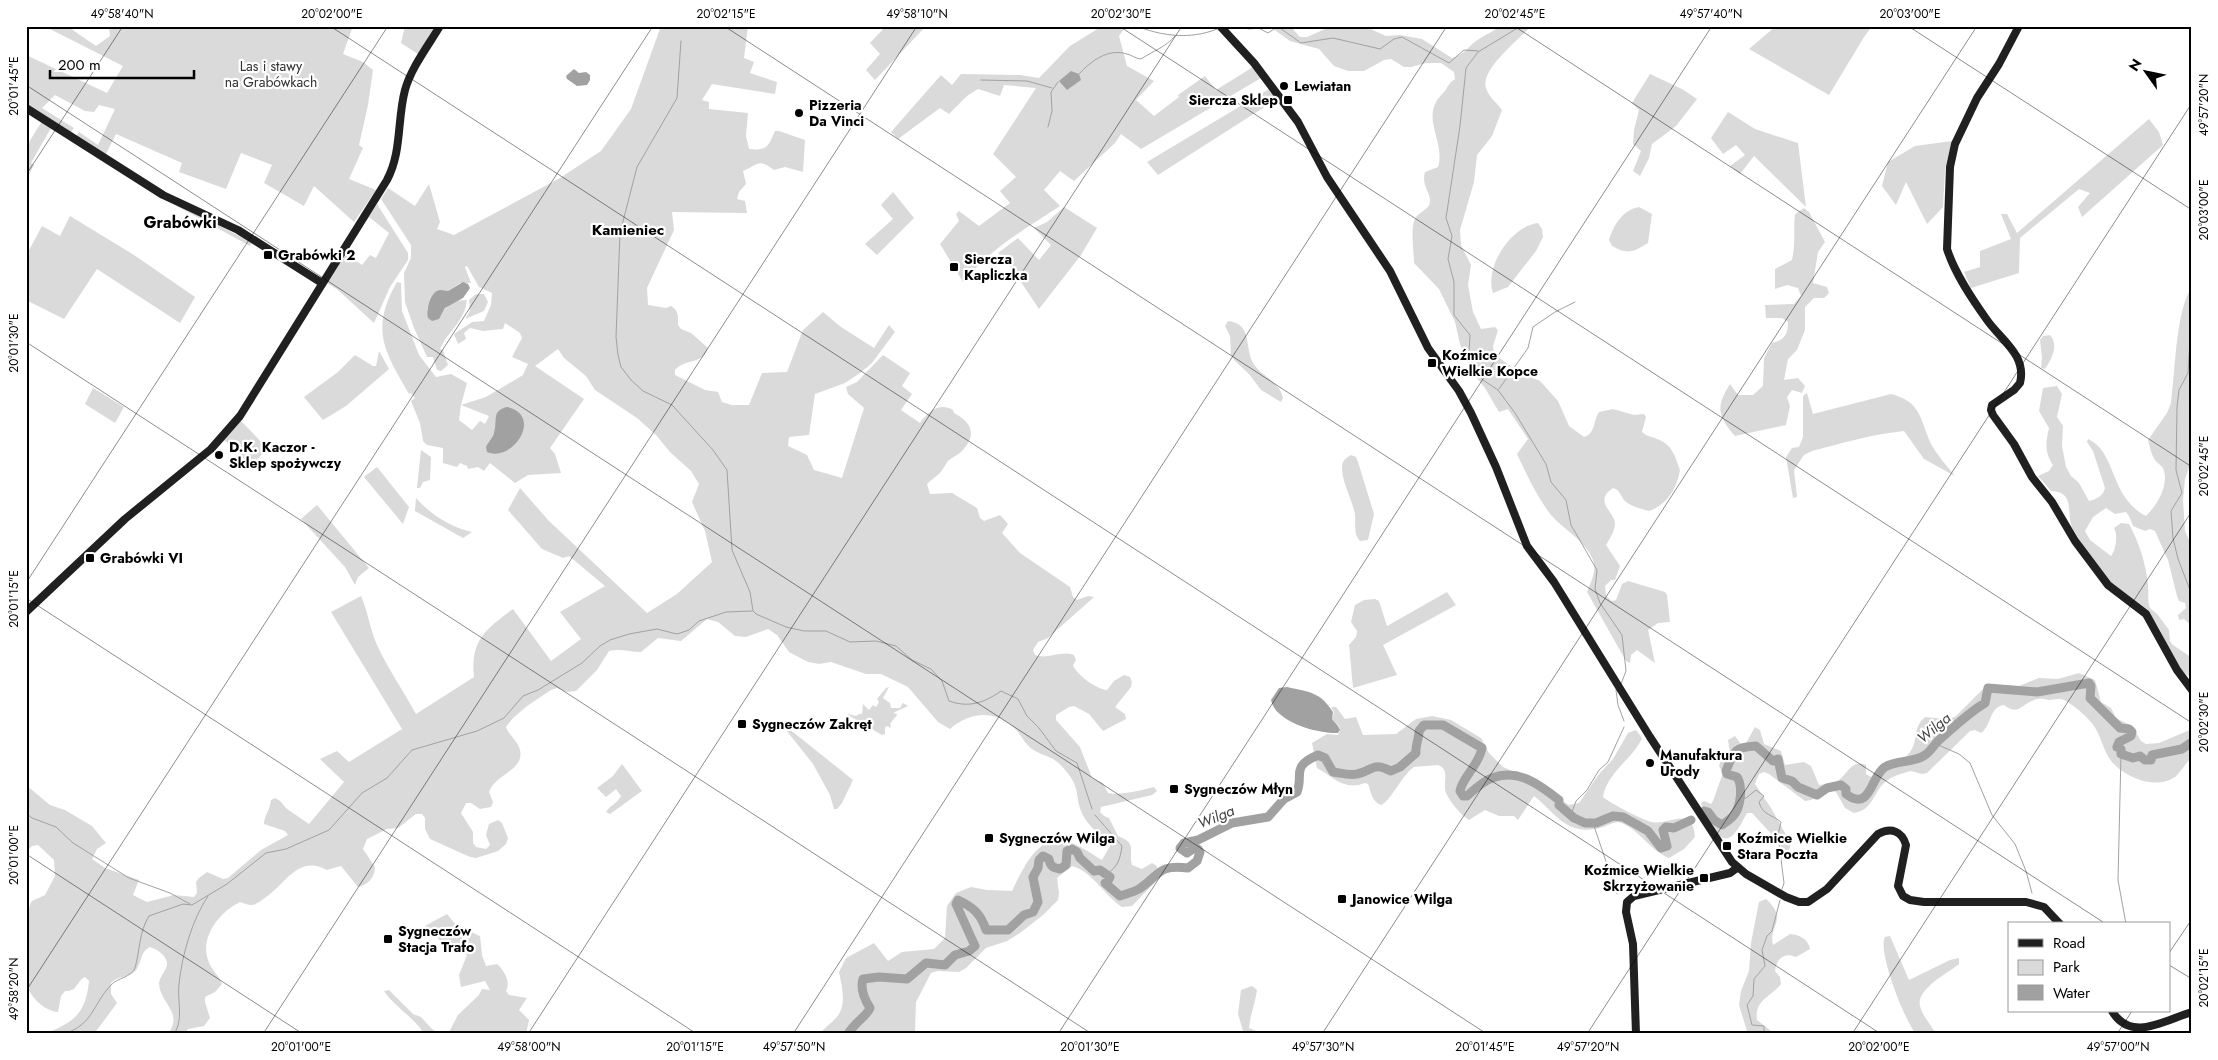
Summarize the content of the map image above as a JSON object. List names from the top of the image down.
{
  "districts": ["Grabówki", "Kamieniec"],
  "water": ["Wilga"],
  "parks": ["Las i stawy na Grabówkach"],
  "places": {
    "other": [
      "Lewiatan",
      "Pizzeria Da Vinci",
      "D.K. Kaczor - Sklep spożywczy",
      "Manufaktura Urody"
    ],
    "transit": [
      "Siercza Sklep",
      "Grabówki 2",
      "Siercza Kapliczka",
      "Koźmice Wielkie Kopce",
      "Grabówki VI",
      "Sygneczów Zakręt",
      "Sygneczów Młyn",
      "Sygneczów Wilga",
      "Koźmice Wielkie Stara Poczta",
      "Koźmice Wielkie Skrzyżowanie",
      "Janowice Wilga",
      "Sygneczów Stacja Trafo"
    ]
  },
  "legend": ["Road", "Park", "Water"],
  "scale_bar": "200 m",
  "north": "top left",
  "coordinates": [
    "49°58'40\"N",
    "20°02'00\"E",
    "20°02'15\"E",
    "49°58'10\"N",
    "20°02'30\"E",
    "20°02'45\"E",
    "49°57'40\"N",
    "20°03'00\"E",
    "20°01'45\"E",
    "49°57'20\"N",
    "20°01'30\"E",
    "20°01'15\"E",
    "20°01'00\"E",
    "49°58'20\"N",
    "49°58'00\"N",
    "49°57'50\"N",
    "49°57'30\"N",
    "49°57'00\"N"
  ]
}
